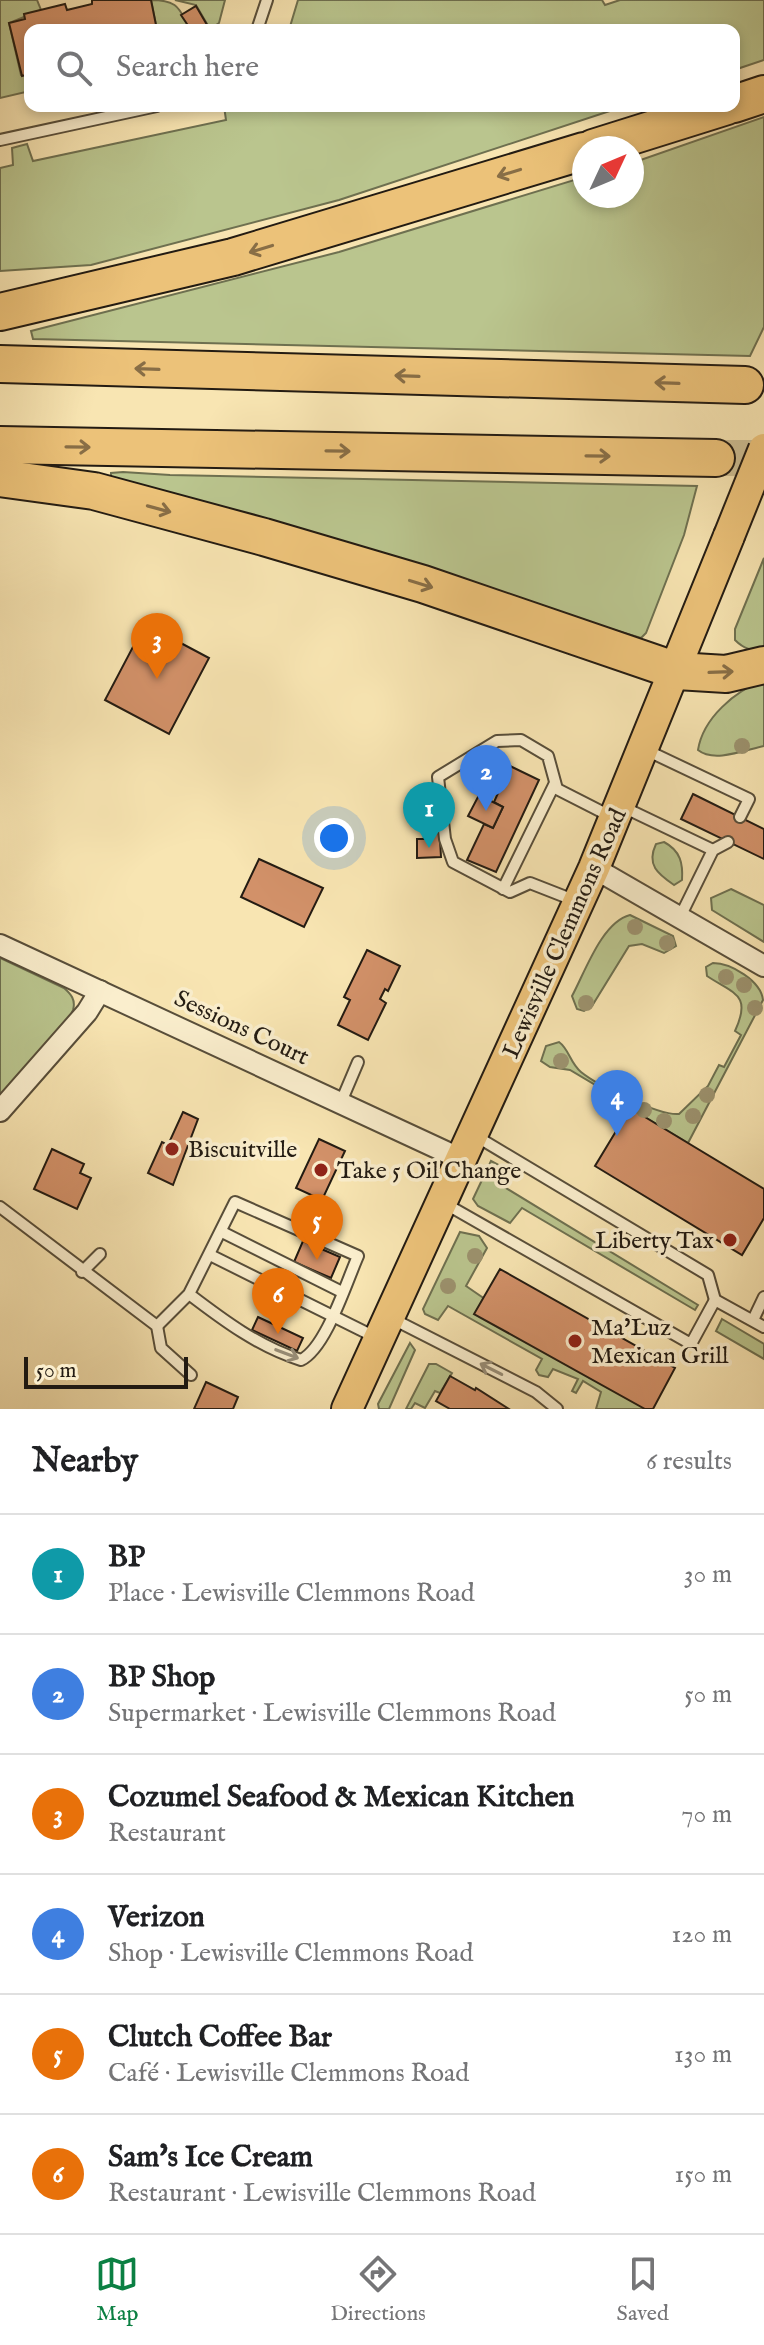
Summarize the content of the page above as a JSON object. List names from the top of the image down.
{
  "streets": {
    "main road": ["Lewisville Clemmons Road"],
    "street": ["Sessions Court"]
  },
  "crossings": [
    ["Lewisville Clemmons Road", "Sessions Court"]
  ],
  "places": [
    "Biscuitville",
    "Take 5 Oil Change",
    "Liberty Tax",
    "Ma'Luz Mexican Grill"
  ],
  "scale_bar": "50 m",
  "north": "top right",
  "page": {
    "search": "Search here",
    "pins": [
      "3",
      "2",
      "1",
      "4",
      "5",
      "6"
    ],
    "scale": "50 m",
    "heading": ["Nearby", "6 results"],
    "list": [
      {
        "mark": "1",
        "name": "BP",
        "note": "Place · Lewisville Clemmons Road",
        "value": "30 m"
      },
      {
        "mark": "2",
        "name": "BP Shop",
        "note": "Supermarket · Lewisville Clemmons Road",
        "value": "50 m"
      },
      {
        "mark": "3",
        "name": "Cozumel Seafood & Mexican Kitchen",
        "note": "Restaurant",
        "value": "70 m"
      },
      {
        "mark": "4",
        "name": "Verizon",
        "note": "Shop · Lewisville Clemmons Road",
        "value": "120 m"
      },
      {
        "mark": "5",
        "name": "Clutch Coffee Bar",
        "note": "Café · Lewisville Clemmons Road",
        "value": "130 m"
      },
      {
        "mark": "6",
        "name": "Sam's Ice Cream",
        "note": "Restaurant · Lewisville Clemmons Road",
        "value": "150 m"
      }
    ],
    "nav": ["Map", "Directions", "Saved"]
  }
}
